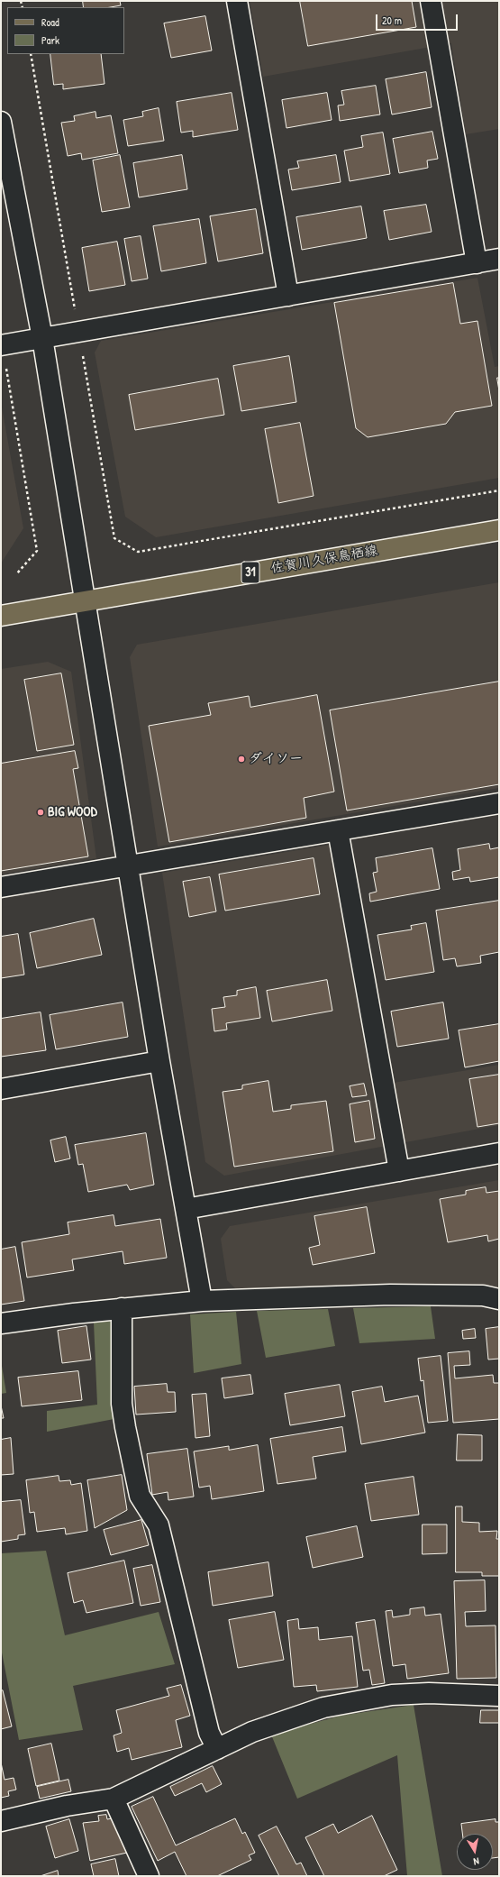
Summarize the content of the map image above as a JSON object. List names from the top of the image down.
{
  "streets": {
    "main road": ["佐賀川久保鳥栖線", "31"]
  },
  "places": ["ダイソー", "BIG WOOD"],
  "legend": ["Road", "Park"],
  "scale_bar": "20 m",
  "north": "bottom"
}
